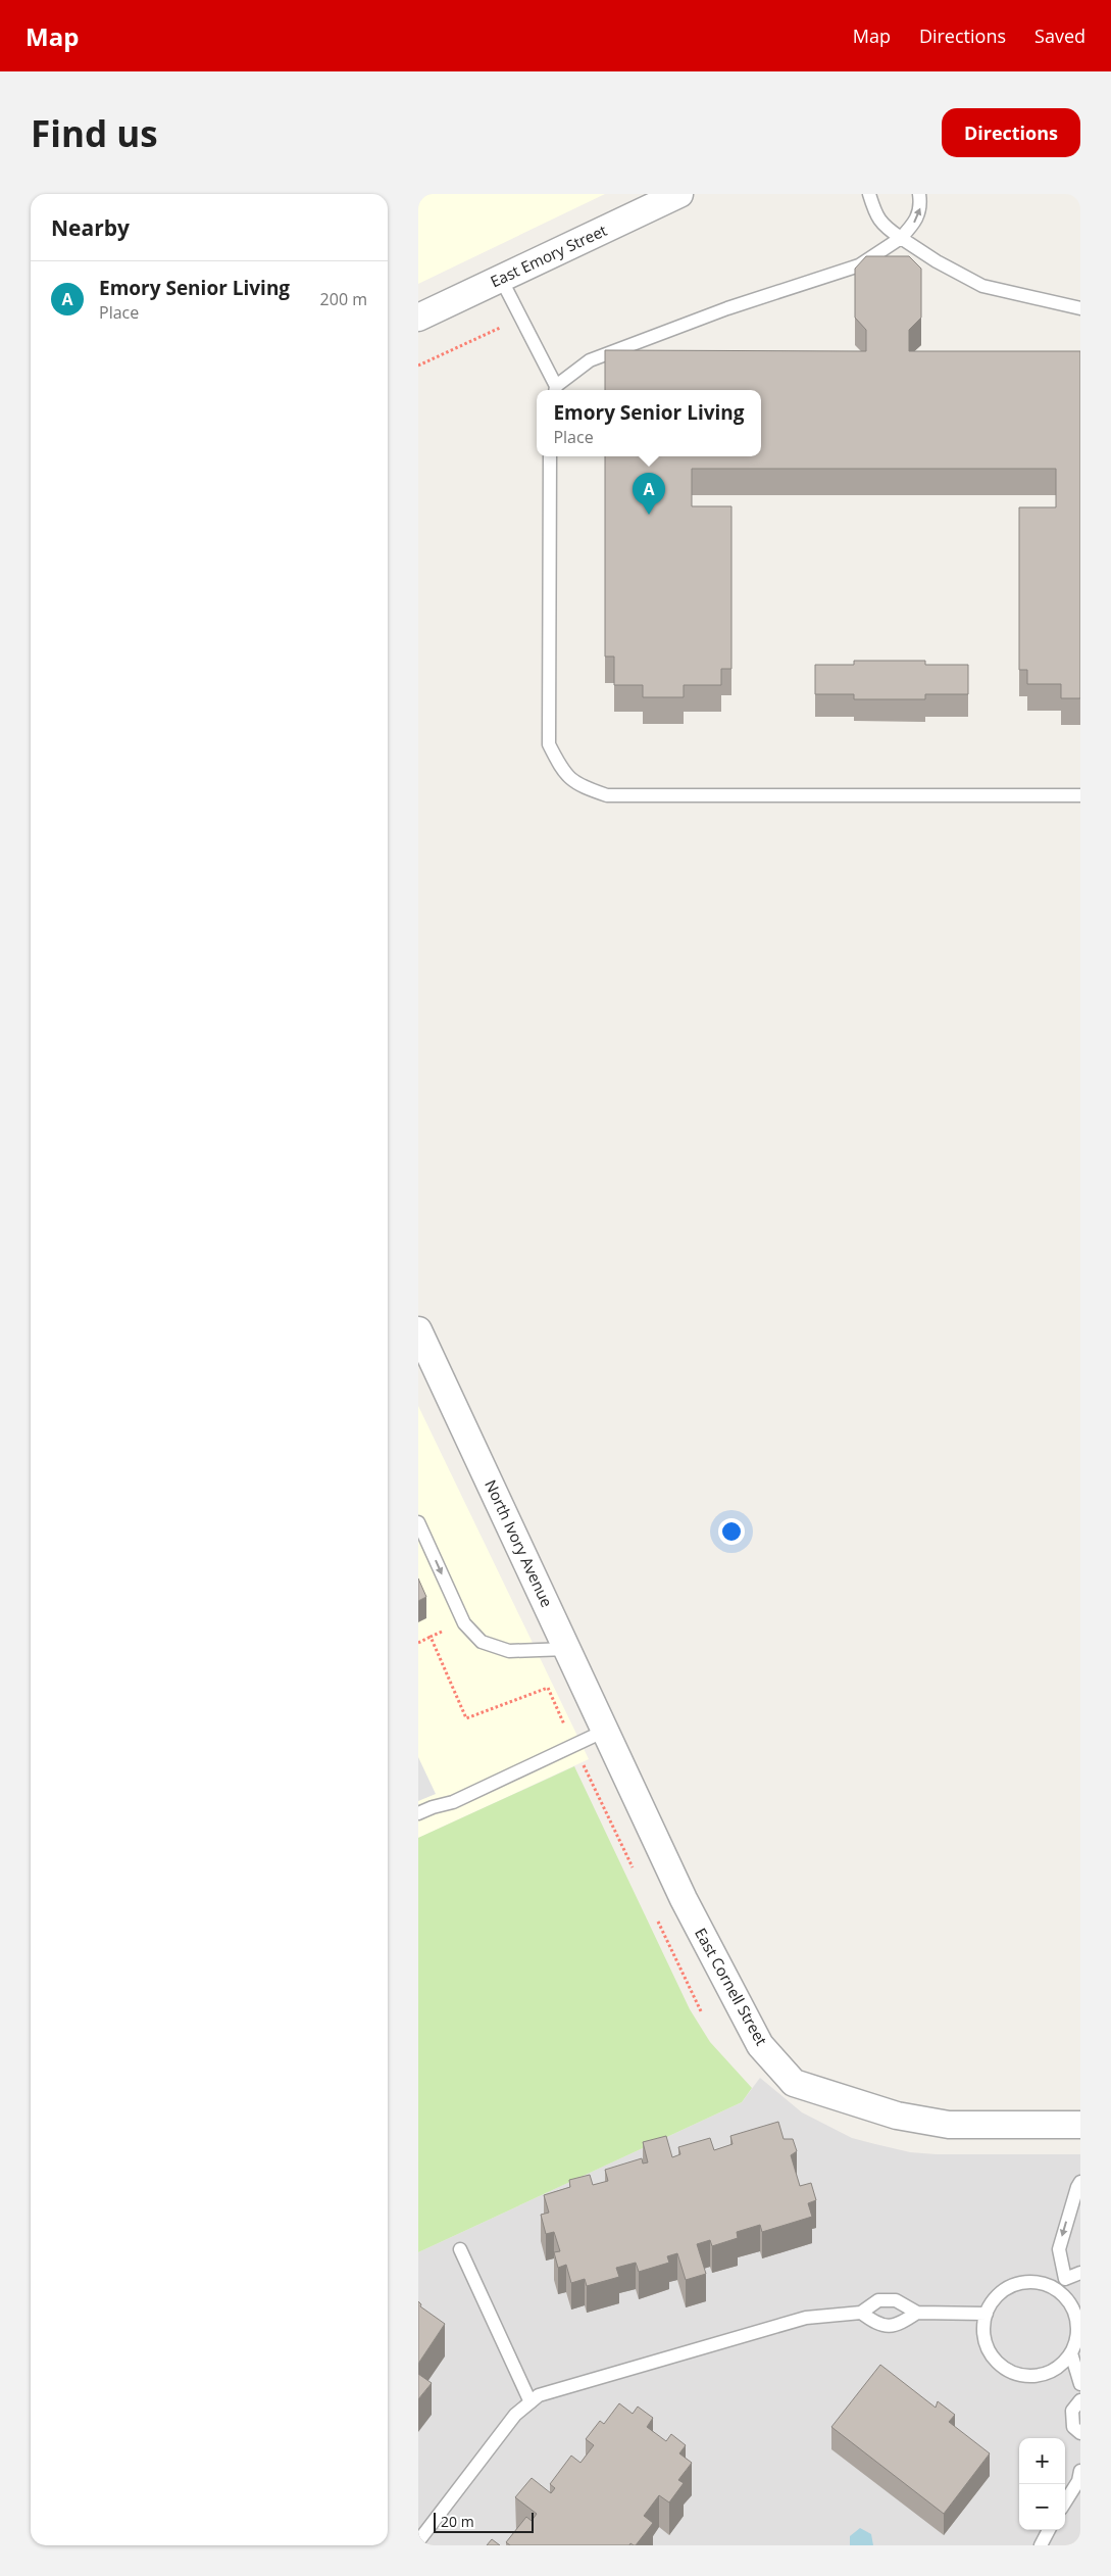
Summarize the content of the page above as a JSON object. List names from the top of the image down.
{
  "streets": {
    "street": ["East Emory Street", "North Ivory Avenue", "East Cornell Street"]
  },
  "crossings": [
    ["North Ivory Avenue", "East Cornell Street"]
  ],
  "scale_bar": "20 m",
  "page": {
    "header": "Map",
    "nav": ["Map", "Directions", "Saved"],
    "buttons": "Directions",
    "title": "Find us",
    "heading": "Nearby",
    "list": [
      {
        "mark": "A",
        "name": "Emory Senior Living",
        "note": "Place",
        "value": "200 m"
      }
    ],
    "popup": ["Emory Senior Living", "Place"],
    "pins": "A",
    "map_buttons": ["+", "−"],
    "scale": "20 m"
  }
}
